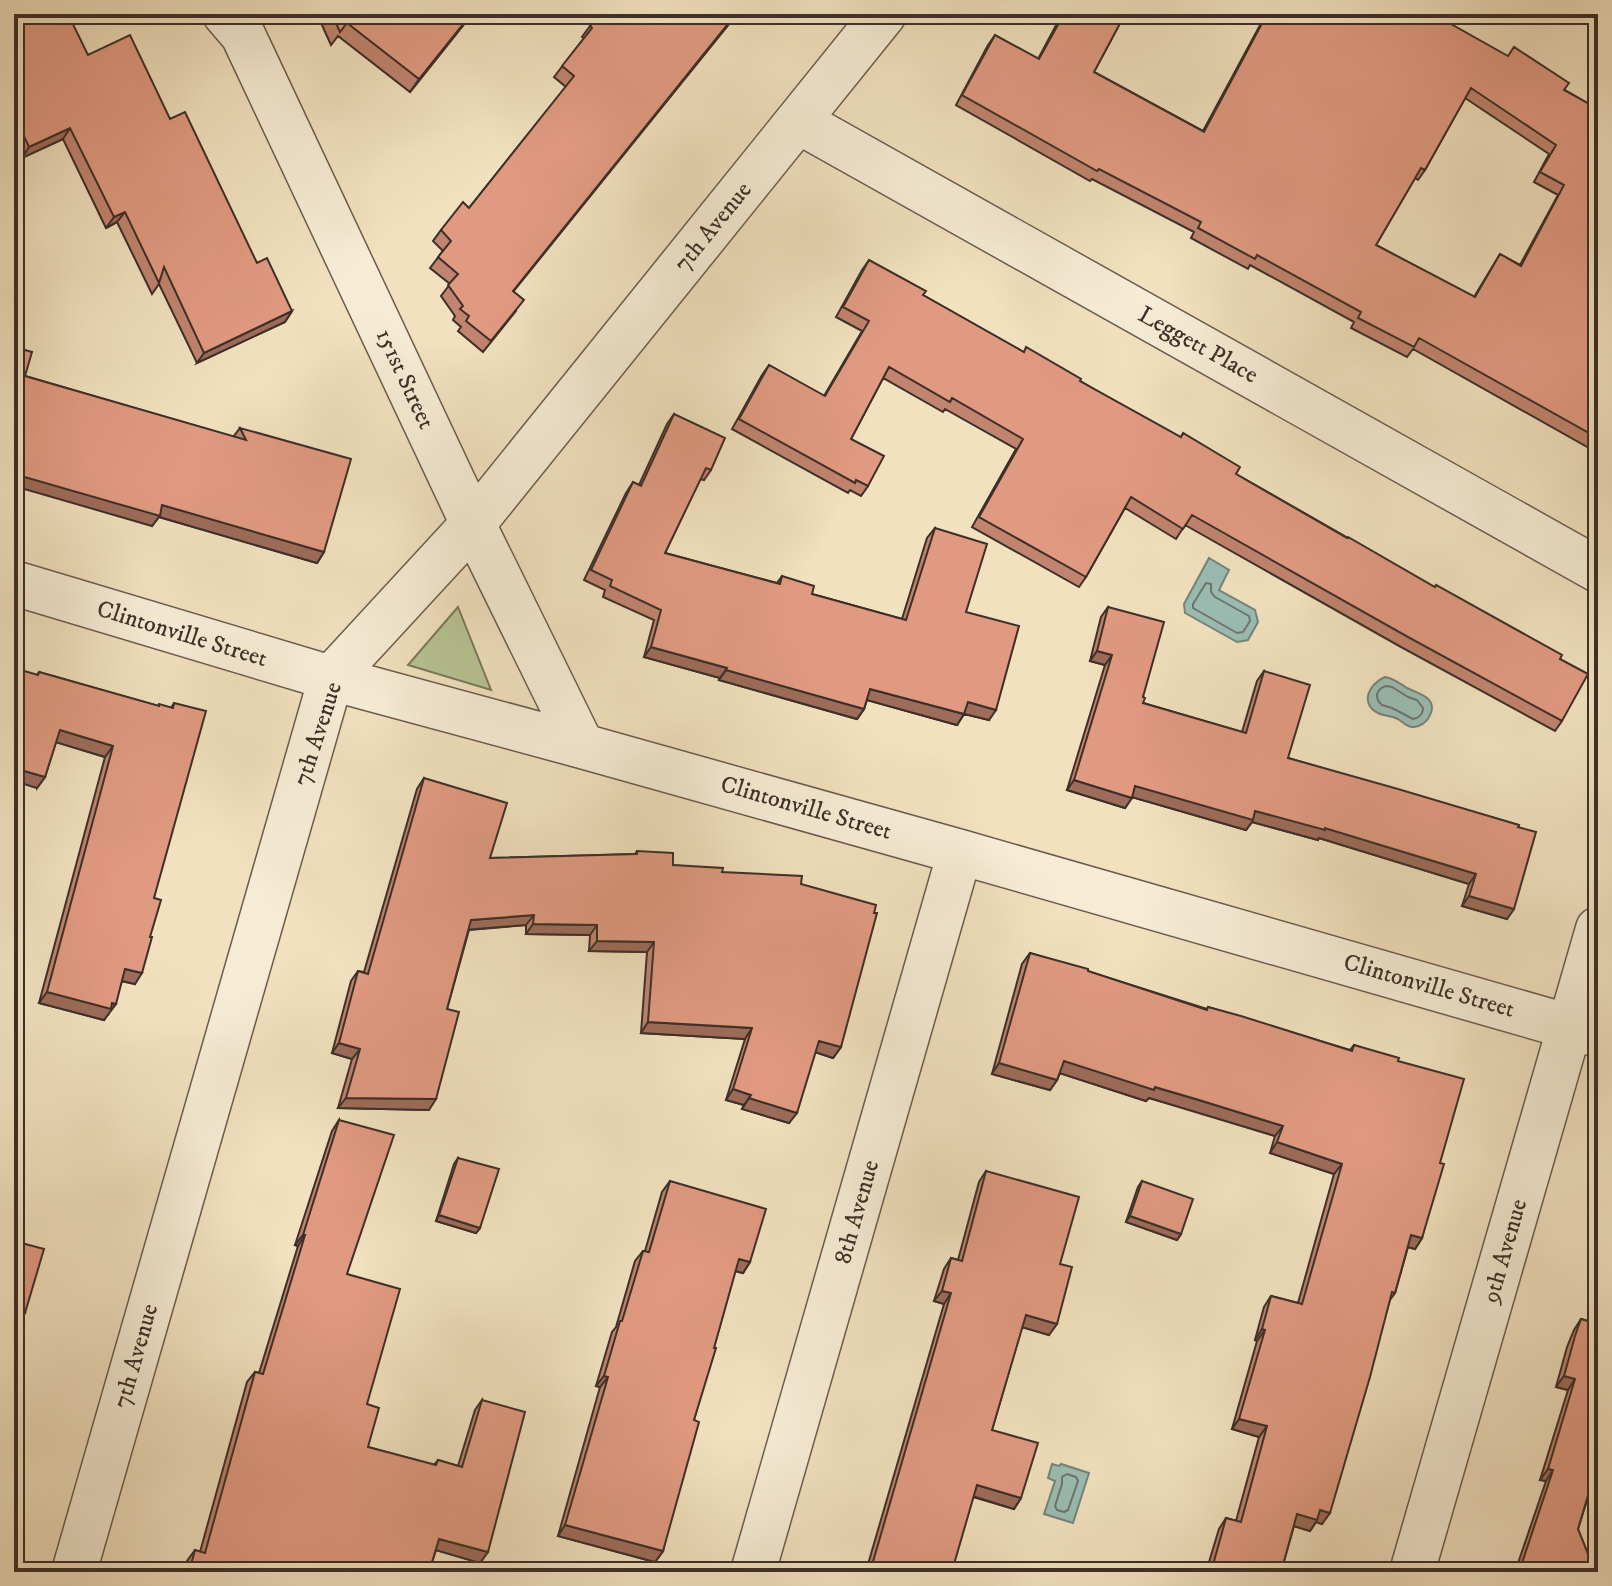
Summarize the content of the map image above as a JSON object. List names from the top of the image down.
{
  "streets": {
    "street": [
      "7th Avenue",
      "Leggett Place",
      "151st Street",
      "Clintonville Street",
      "8th Avenue",
      "9th Avenue"
    ]
  },
  "crossings": [
    ["7th Avenue", "Leggett Place"],
    ["7th Avenue", "151st Street"],
    ["7th Avenue", "Clintonville Street"],
    ["151st Street", "Clintonville Street"],
    ["Clintonville Street", "8th Avenue"],
    ["Clintonville Street", "9th Avenue"]
  ]
}
